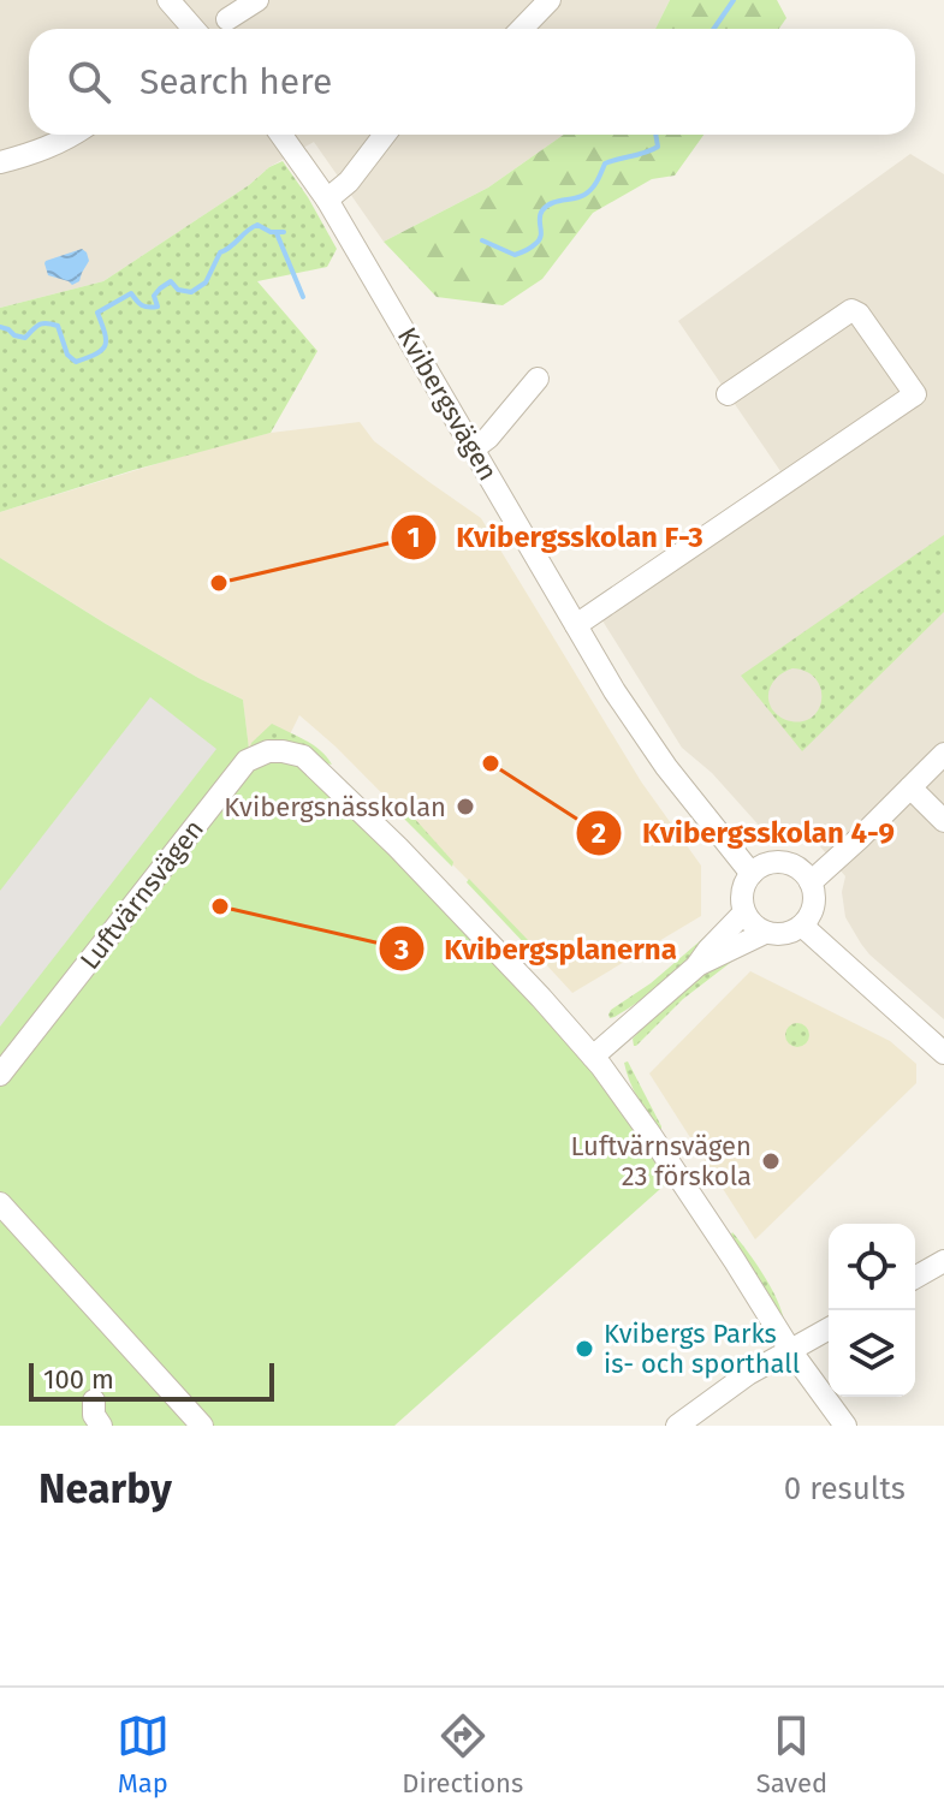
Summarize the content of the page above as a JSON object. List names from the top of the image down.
{
  "streets": {
    "street": ["Kvibergsvägen", "Luftvärnsvägen"]
  },
  "places": [
    "Kvibergsskolan F-3",
    "Kvibergsskolan 4-9",
    "Kvibergsnässkolan",
    "Kvibergsplanerna",
    "Luftvärnsvägen 23 förskola",
    "Kvibergs Parks is- och sporthall"
  ],
  "scale_bar": "100 m",
  "page": {
    "search": "Search here",
    "scale": "100 m",
    "heading": ["Nearby", "0 results"],
    "nav": ["Map", "Directions", "Saved"]
  }
}
